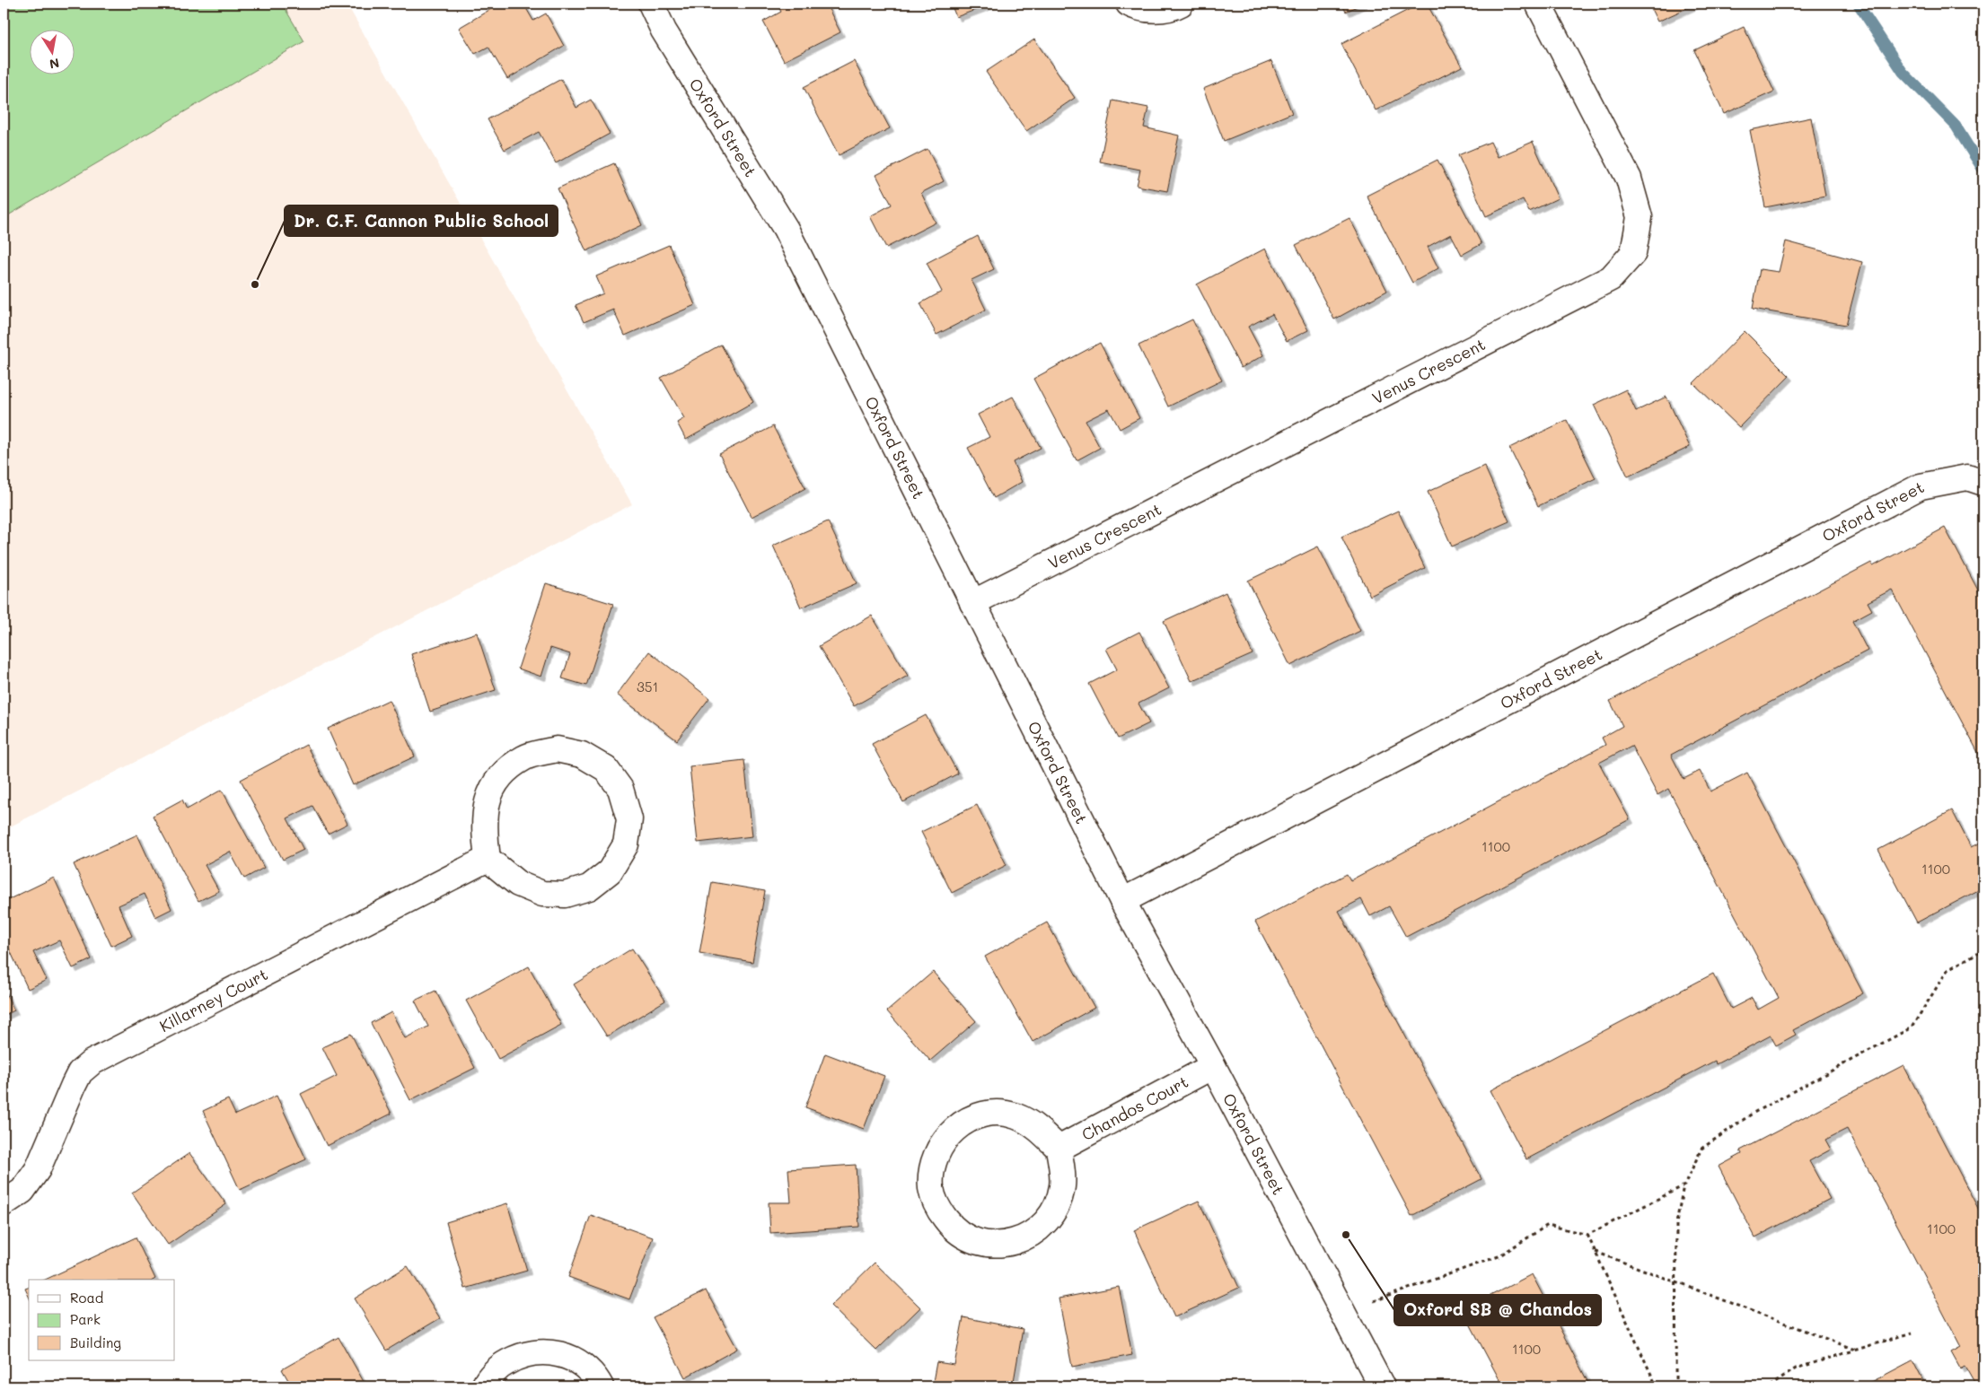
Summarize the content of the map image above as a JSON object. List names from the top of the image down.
{
  "streets": {
    "street": [
      "Oxford Street",
      "Venus Crescent",
      "Killarney Court",
      "Chandos Court"
    ]
  },
  "crossings": [
    ["Oxford Street", "Venus Crescent"],
    ["Oxford Street", "Chandos Court"]
  ],
  "places": ["Dr. C.F. Cannon Public School", "Oxford SB @ Chandos"],
  "house_numbers": [
    "351",
    "1100",
    "1100",
    "1100",
    "1100"
  ],
  "legend": ["Road", "Park", "Building"],
  "north": "bottom"
}
